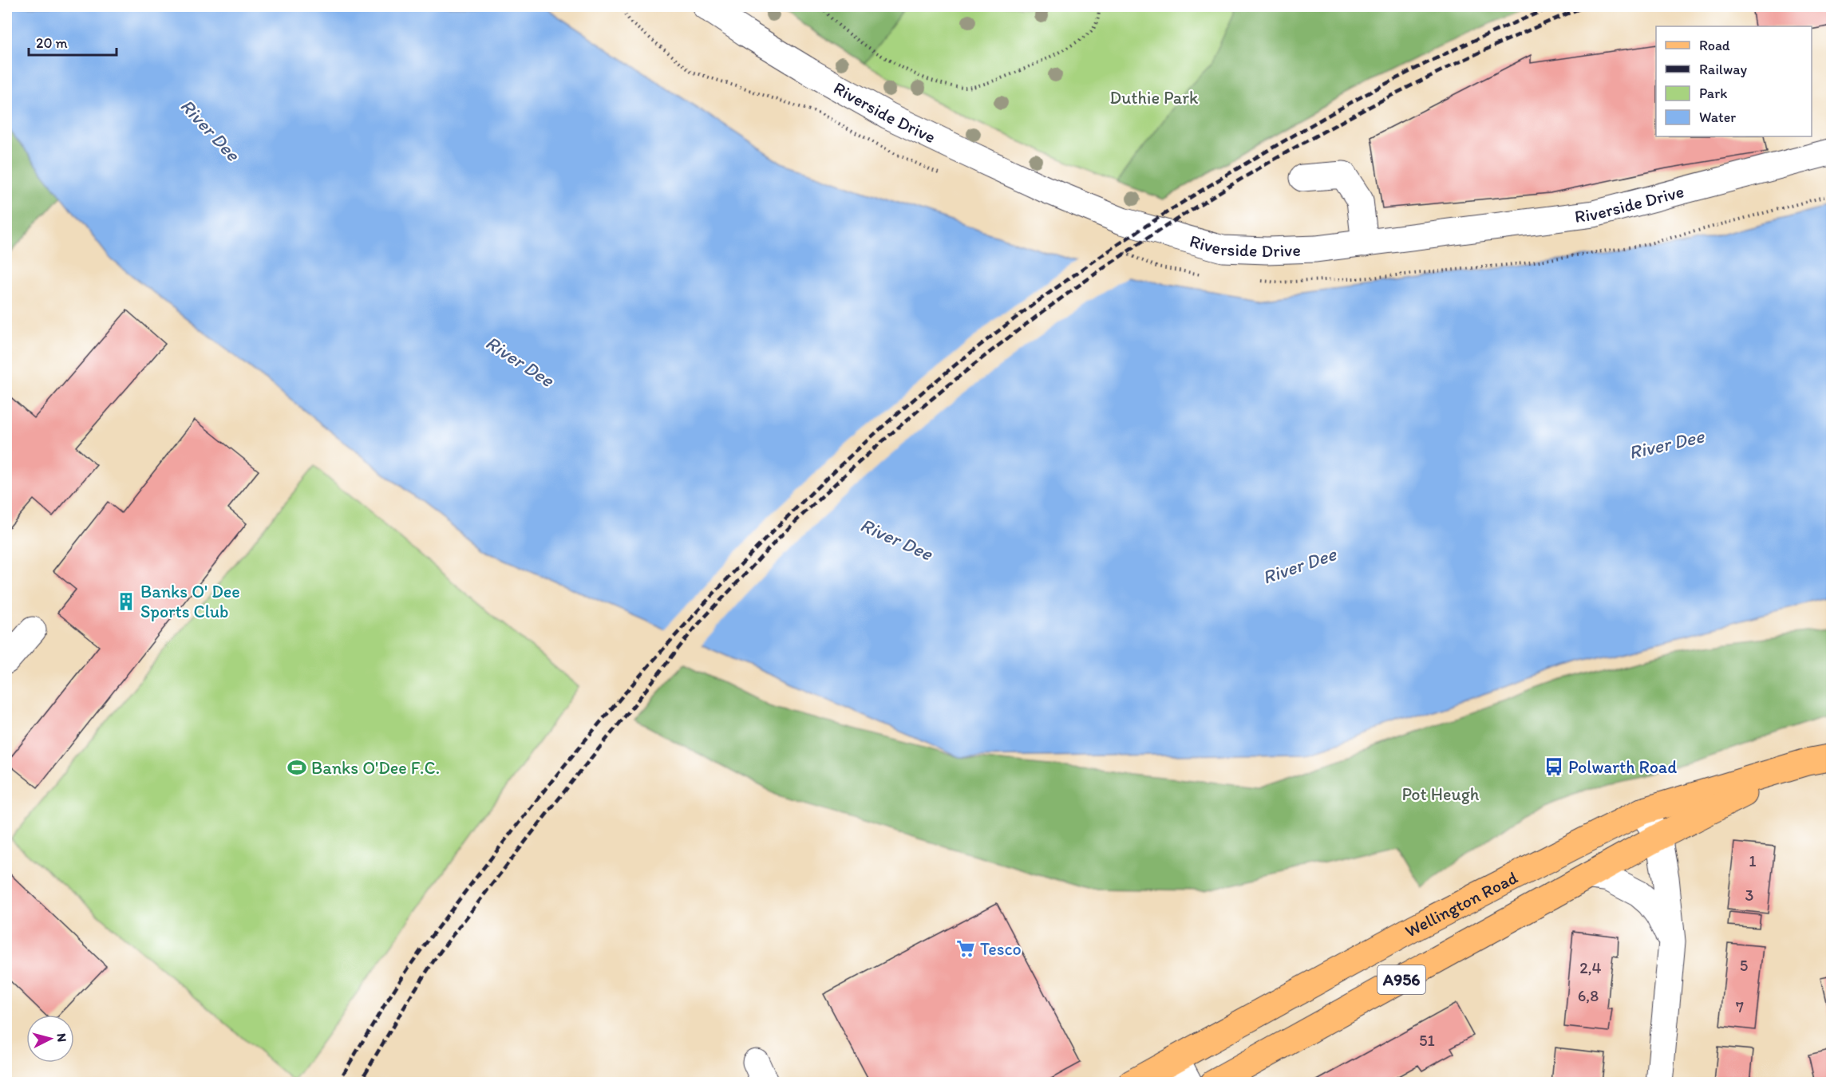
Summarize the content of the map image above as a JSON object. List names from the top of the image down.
{
  "streets": {
    "main road": ["Wellington Road", "A956"],
    "street": ["Riverside Drive"]
  },
  "water": ["River Dee"],
  "parks": ["Duthie Park", "Pot Heugh"],
  "places": {
    "building": ["Banks O' Dee Sports Club"],
    "bus stop": ["Polwarth Road"],
    "sports": ["Banks O'Dee F.C."],
    "supermarket": ["Tesco"]
  },
  "house_numbers": [
    "1",
    "3",
    "5",
    "2,4",
    "6,8",
    "7",
    "51"
  ],
  "legend": [
    "Road",
    "Railway",
    "Park",
    "Water"
  ],
  "scale_bar": "20 m",
  "north": "right"
}
